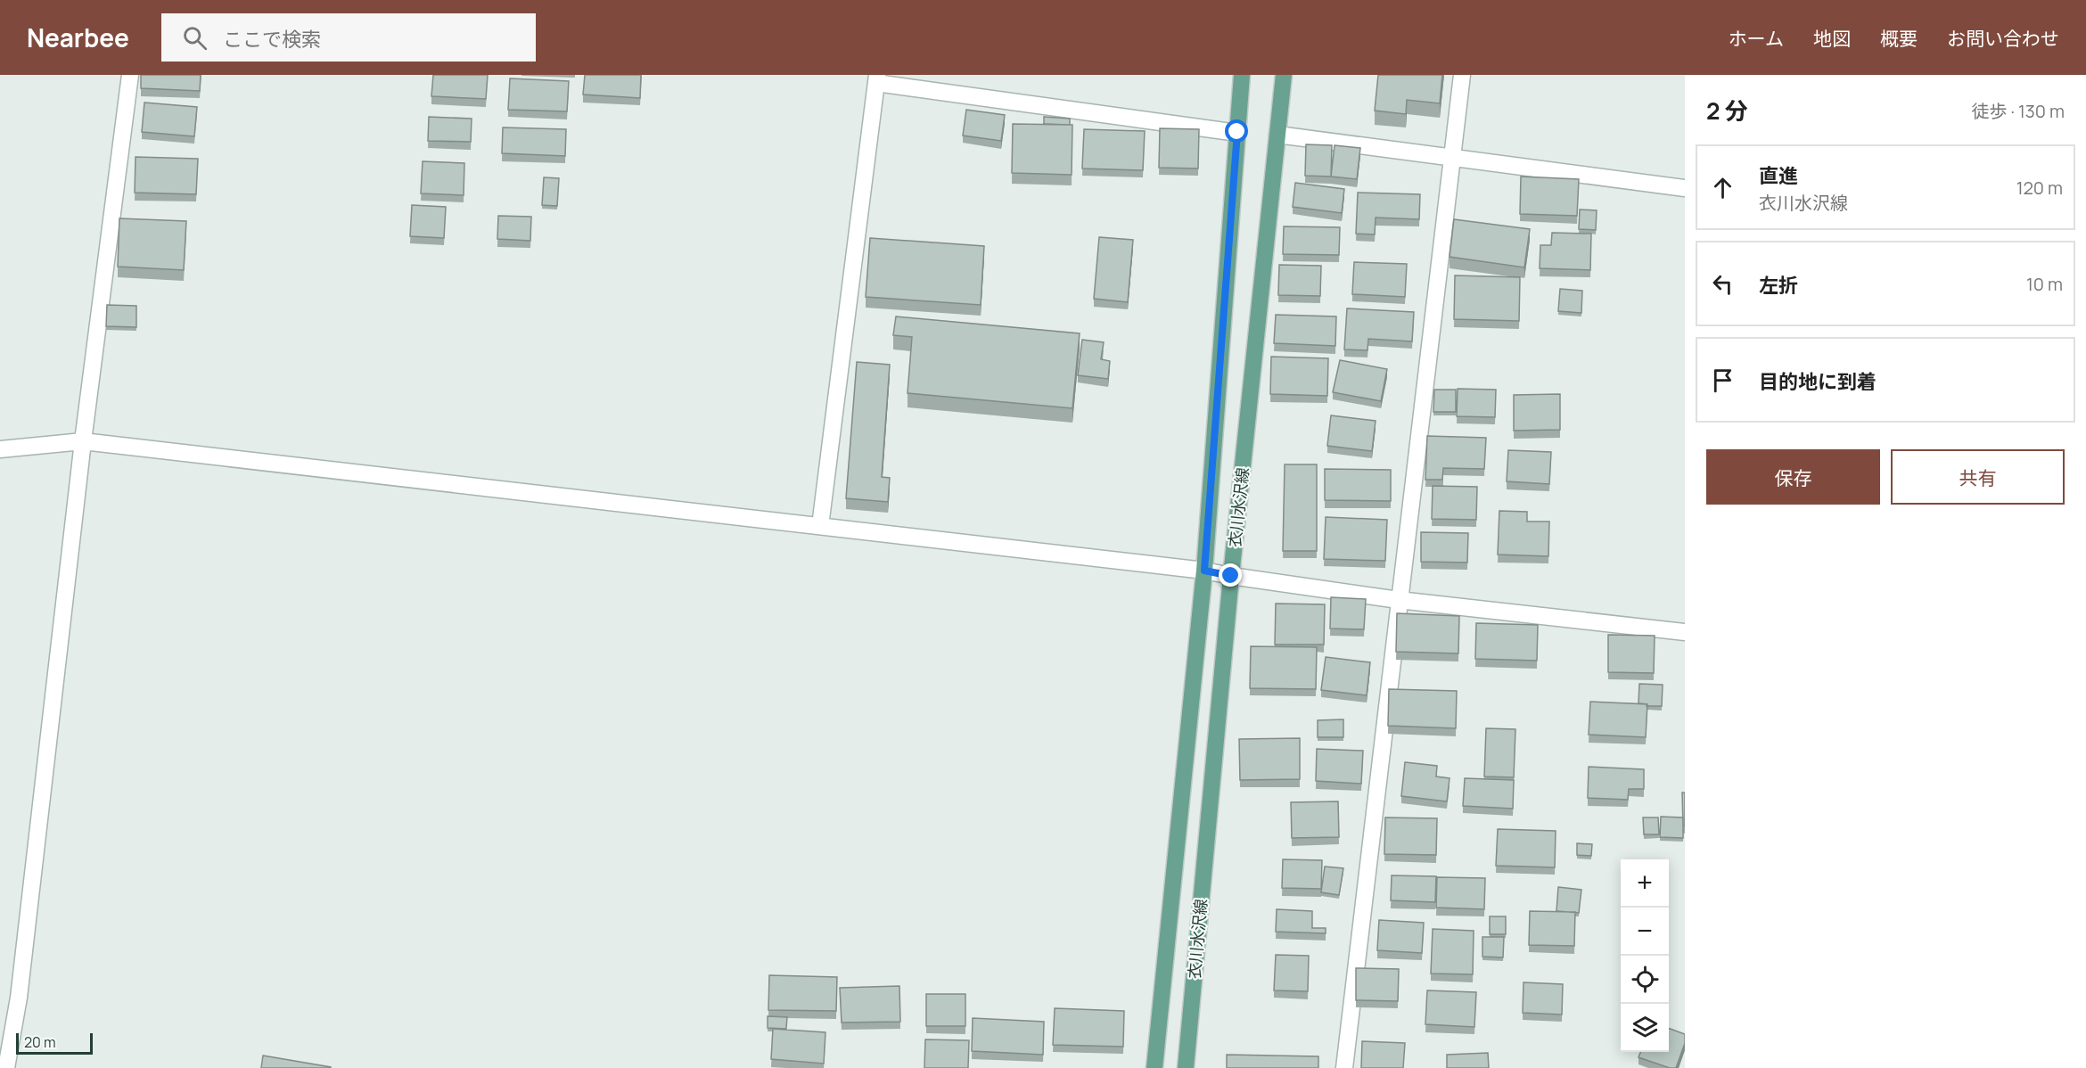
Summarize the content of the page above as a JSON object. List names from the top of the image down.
{
  "streets": {
    "main road": ["衣川水沢線"]
  },
  "scale_bar": "20 m",
  "page": {
    "header": "Nearbee",
    "search": "ここで検索",
    "nav": [
      "ホーム",
      "地図",
      "概要",
      "お問い合わせ"
    ],
    "heading": ["2 分", "徒歩 · 130 m"],
    "list": [
      ["直進", "衣川水沢線", "120 m"],
      ["左折", "10 m"],
      "目的地に到着"
    ],
    "buttons": ["保存", "共有"],
    "map_buttons": ["+", "−"],
    "scale": "20 m"
  }
}
